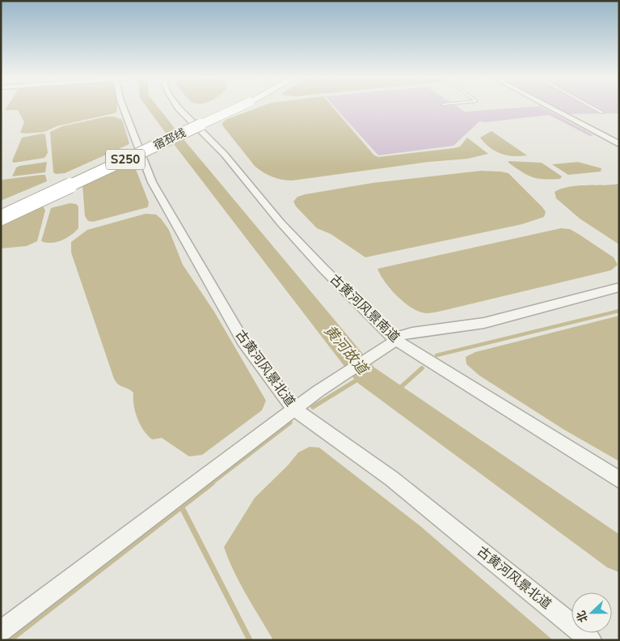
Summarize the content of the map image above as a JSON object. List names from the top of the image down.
{
  "streets": {
    "main road": ["宿邳线", "S250"],
    "street": ["古黄河风景南道", "古黄河风景北道"]
  },
  "water": ["黄河故道"],
  "north": "left"
}
